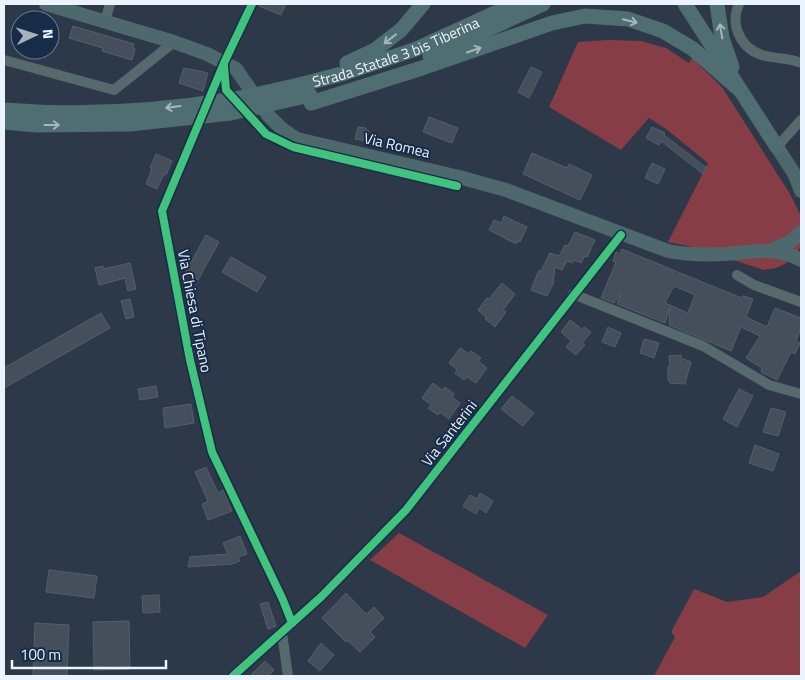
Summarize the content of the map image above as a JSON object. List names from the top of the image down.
{
  "streets": {
    "highway": ["Strada Statale 3 bis Tiberina"],
    "main road": ["Via Romea"],
    "street": ["Via Chiesa di Tipano", "Via Santerini"]
  },
  "crossings": [
    ["Via Romea", "Via Chiesa di Tipano"],
    ["Via Romea", "Via Santerini"],
    ["Via Chiesa di Tipano", "Via Santerini"]
  ],
  "scale_bar": "100 m",
  "north": "right"
}
